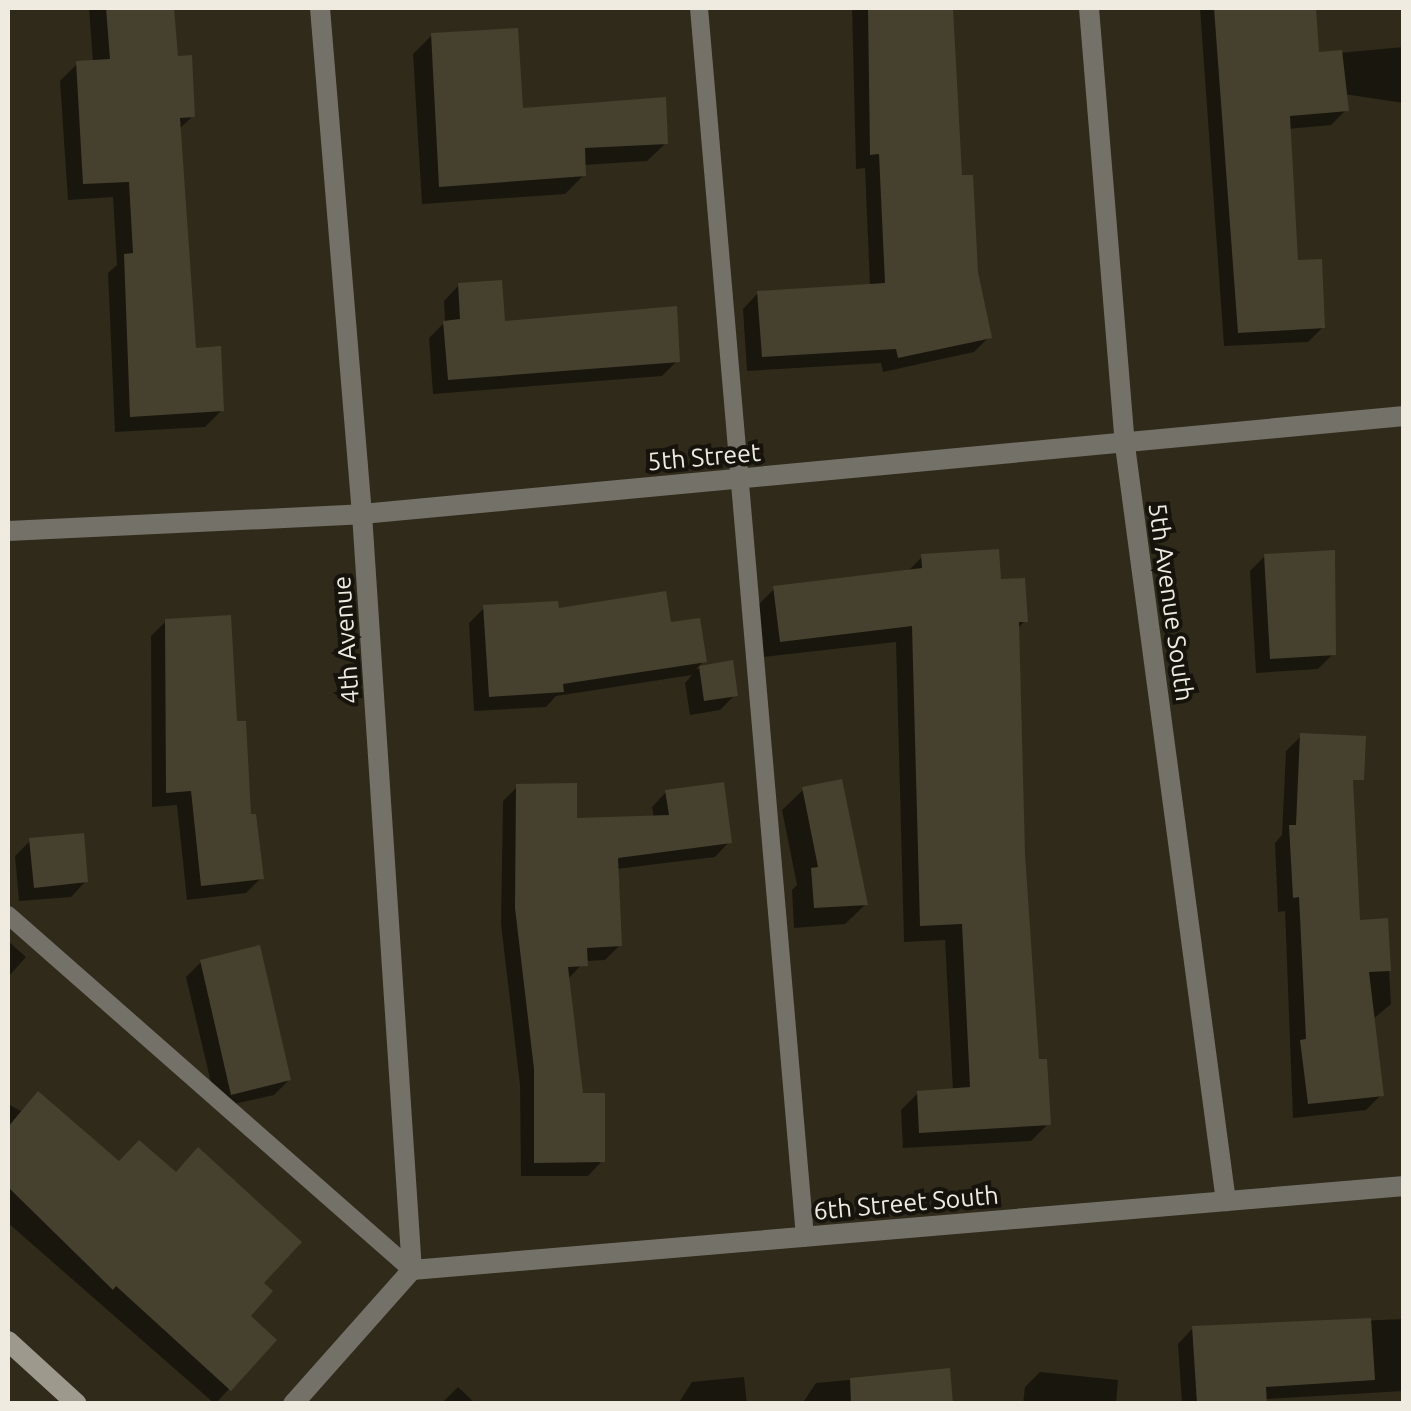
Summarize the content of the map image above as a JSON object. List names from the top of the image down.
{
  "streets": {
    "street": [
      "5th Street",
      "5th Avenue South",
      "4th Avenue",
      "6th Street South"
    ]
  },
  "crossings": [
    ["5th Street", "5th Avenue South"],
    ["5th Street", "4th Avenue"],
    ["5th Avenue South", "6th Street South"],
    ["4th Avenue", "6th Street South"]
  ]
}
